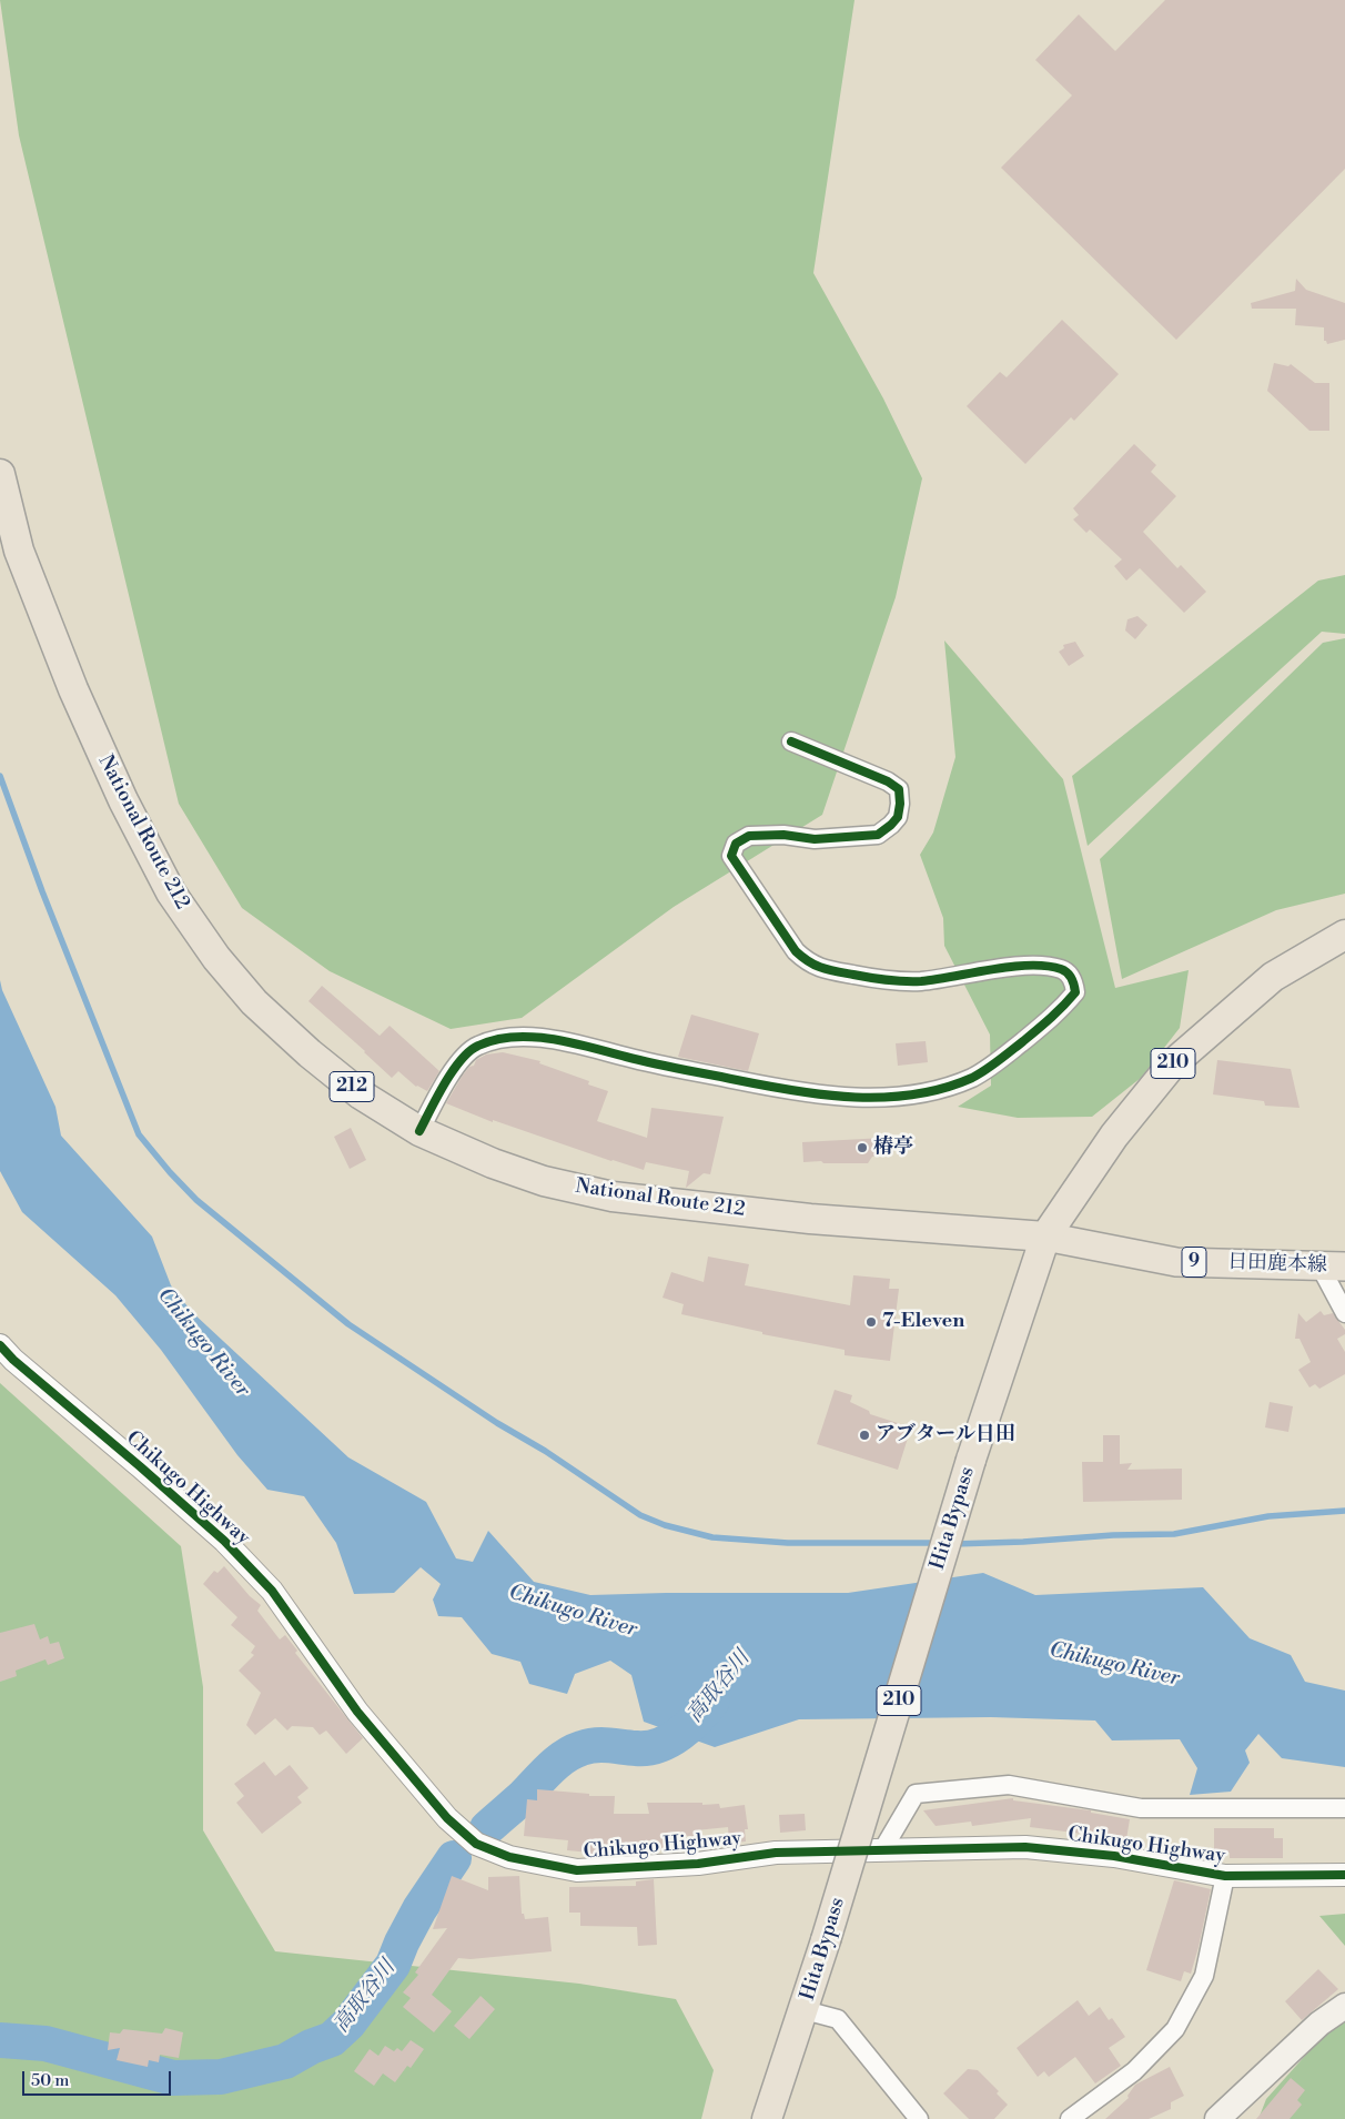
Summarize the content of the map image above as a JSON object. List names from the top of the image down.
{
  "streets": {
    "highway": [
      "National Route 212",
      "210",
      "212",
      "Hita Bypass"
    ],
    "main road": ["9", "日田鹿本線"],
    "street": ["Chikugo Highway"]
  },
  "crossings": [
    ["National Route 212", "日田鹿本線"],
    ["National Route 212", "Hita Bypass"],
    ["日田鹿本線", "Hita Bypass"]
  ],
  "water": ["Chikugo River", "高取谷川"],
  "places": ["椿亭", "7-Eleven", "アブタール日田"],
  "scale_bar": "50 m"
}
